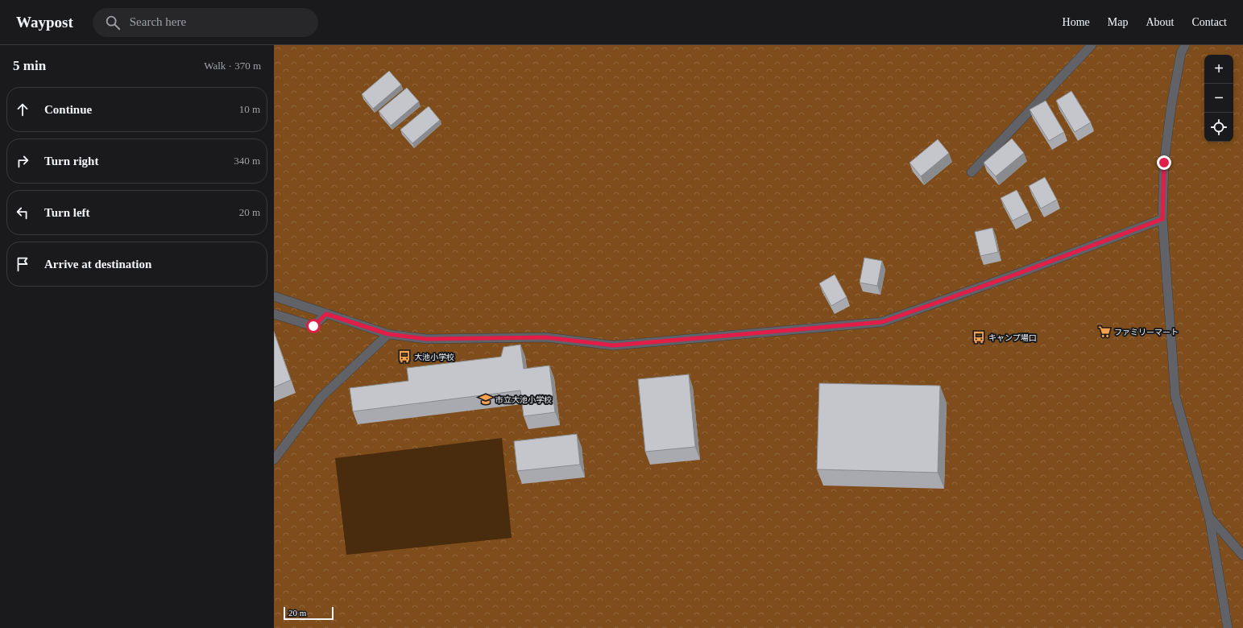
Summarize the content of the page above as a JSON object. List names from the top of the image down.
{
  "places": {
    "supermarket": ["ファミリーマート"],
    "bus stop": ["キャンプ場口", "大池小学校"],
    "school or university": ["市立大池小学校"]
  },
  "scale_bar": "20 m",
  "page": {
    "header": "Waypost",
    "search": "Search here",
    "nav": [
      "Home",
      "Map",
      "About",
      "Contact"
    ],
    "heading": ["5 min", "Walk · 370 m"],
    "map_buttons": ["+", "−"],
    "list": [
      ["Continue", "10 m"],
      ["Turn right", "340 m"],
      ["Turn left", "20 m"],
      "Arrive at destination"
    ],
    "scale": "20 m"
  }
}
